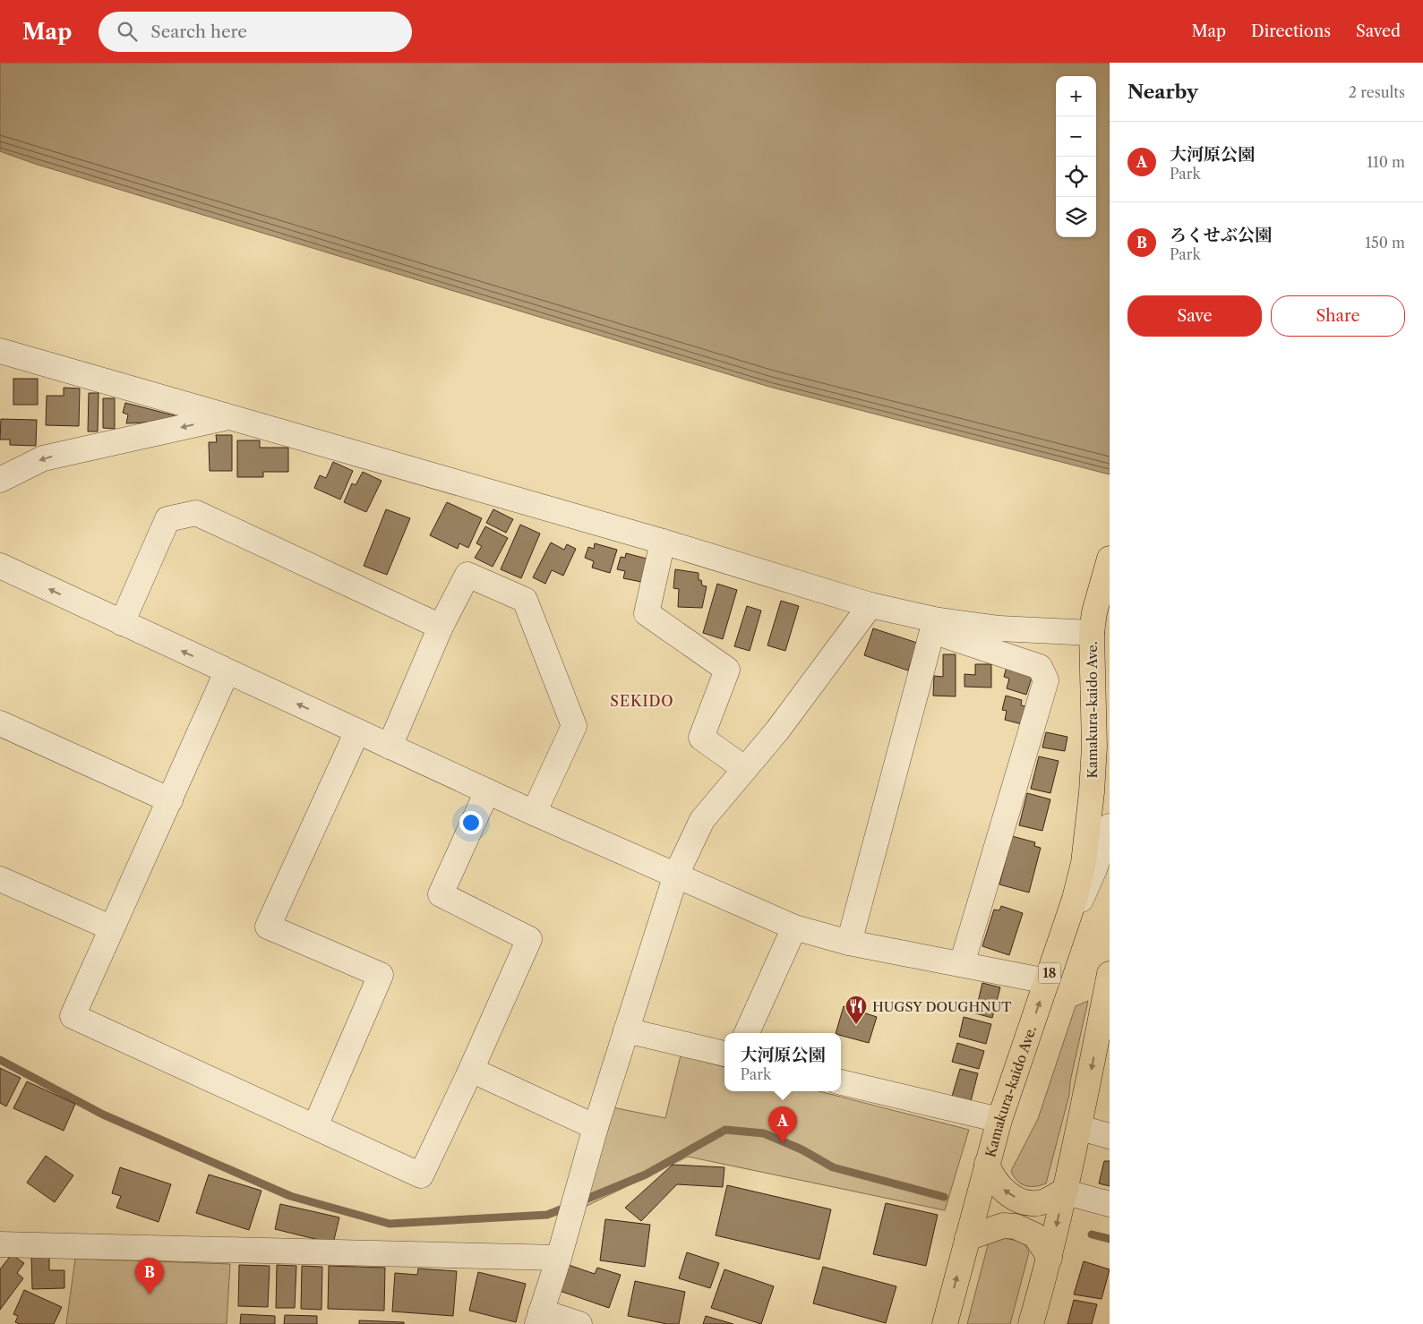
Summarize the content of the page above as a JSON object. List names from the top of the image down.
{
  "streets": {
    "main road": ["Kamakura-kaido Ave.", "18"]
  },
  "districts": ["SEKIDO"],
  "places": {
    "restaurant": ["HUGSY DOUGHNUT"]
  },
  "page": {
    "header": "Map",
    "search": "Search here",
    "nav": ["Map", "Directions", "Saved"],
    "heading": ["Nearby", "2 results"],
    "map_buttons": ["+", "−"],
    "list": [
      {
        "mark": "A",
        "name": "大河原公園",
        "note": "Park",
        "value": "110 m"
      },
      {
        "mark": "B",
        "name": "ろくせぶ公園",
        "note": "Park",
        "value": "150 m"
      }
    ],
    "buttons": ["Save", "Share"],
    "popup": ["大河原公園", "Park"],
    "pins": ["A", "B"]
  }
}
